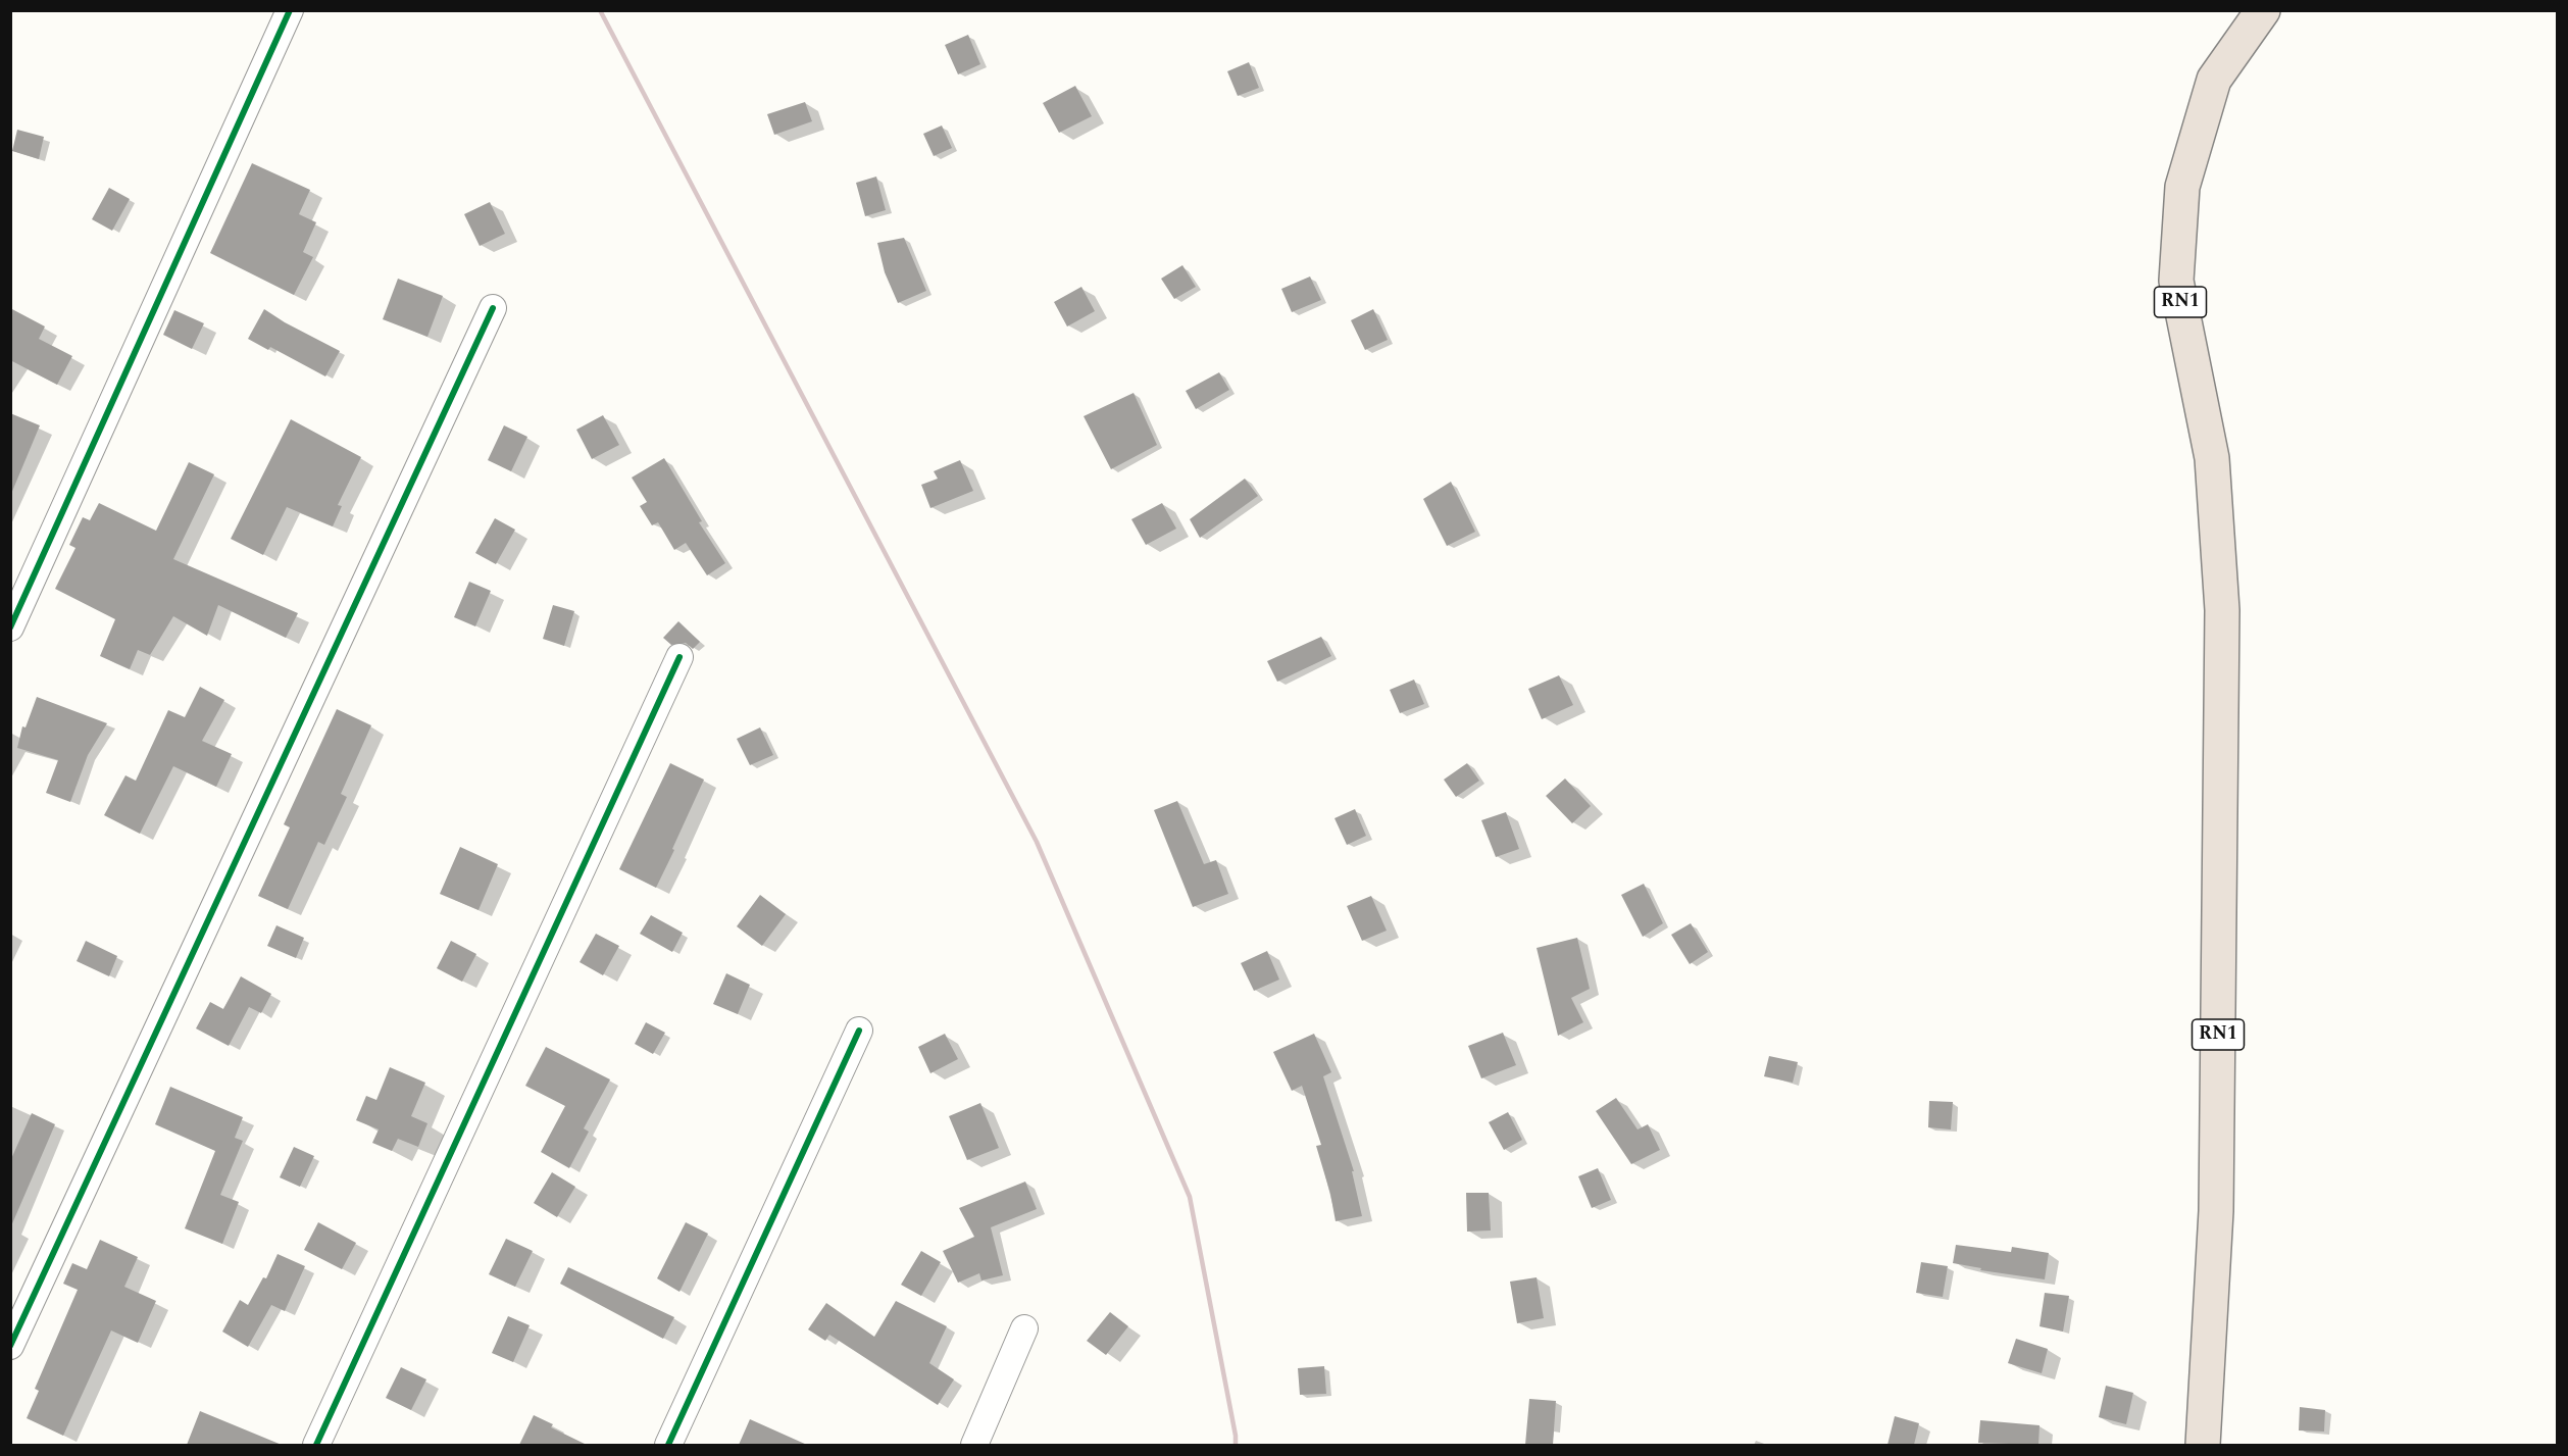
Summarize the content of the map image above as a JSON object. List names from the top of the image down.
{
  "streets": {
    "highway": ["RN1"]
  }
}
